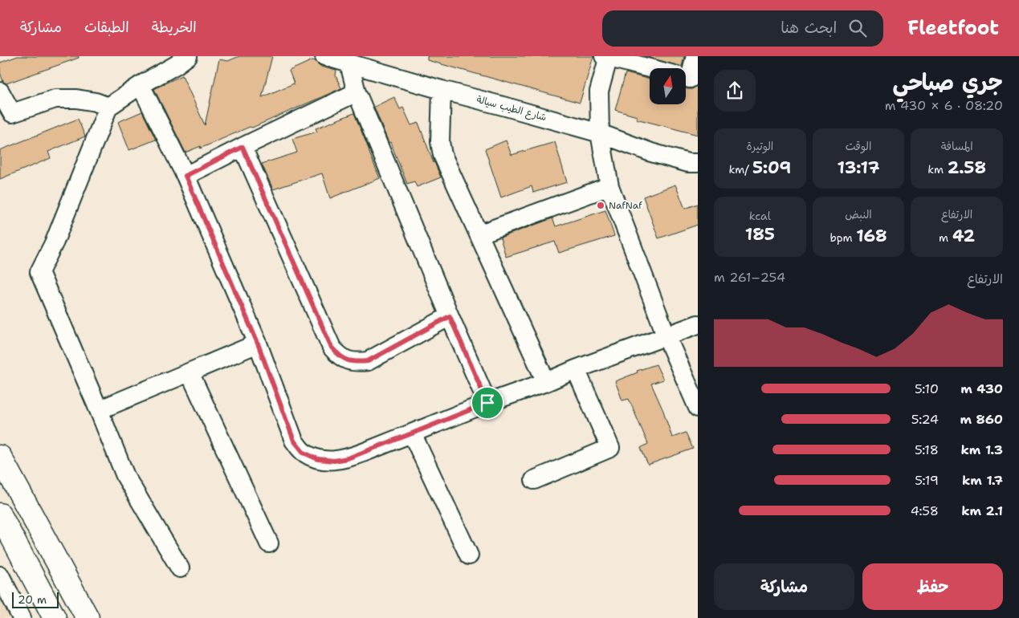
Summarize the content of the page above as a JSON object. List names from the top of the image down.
{
  "streets": {
    "street": ["شارع الطيب سيالة"]
  },
  "places": ["NafNaf"],
  "scale_bar": "20 m",
  "north": "top",
  "page": {
    "header": "Fleetfoot",
    "search": "ابحث هنا",
    "nav": ["الخريطة", "الطبقات", "مشاركة"],
    "heading": ["جري صباحي", "08:20 · 6 × 430 m"],
    "stats": [
      ["المسافة", "2.58 km"],
      ["الوقت", "13:17"],
      ["الوتيرة", "5:09 /km"],
      ["الارتفاع", "42 m"],
      ["النبض", "168 bpm"],
      ["kcal", "185"]
    ],
    "chart": ["الارتفاع", "254–261 m"],
    "list": [
      {
        "name": "430 m",
        "note": "5:10"
      },
      {
        "name": "860 m",
        "note": "5:24"
      },
      {
        "name": "1.3 km",
        "note": "5:18"
      },
      {
        "name": "1.7 km",
        "note": "5:19"
      },
      {
        "name": "2.1 km",
        "note": "4:58"
      }
    ],
    "buttons": ["حفظ", "مشاركة"],
    "scale": "20 m"
  }
}
